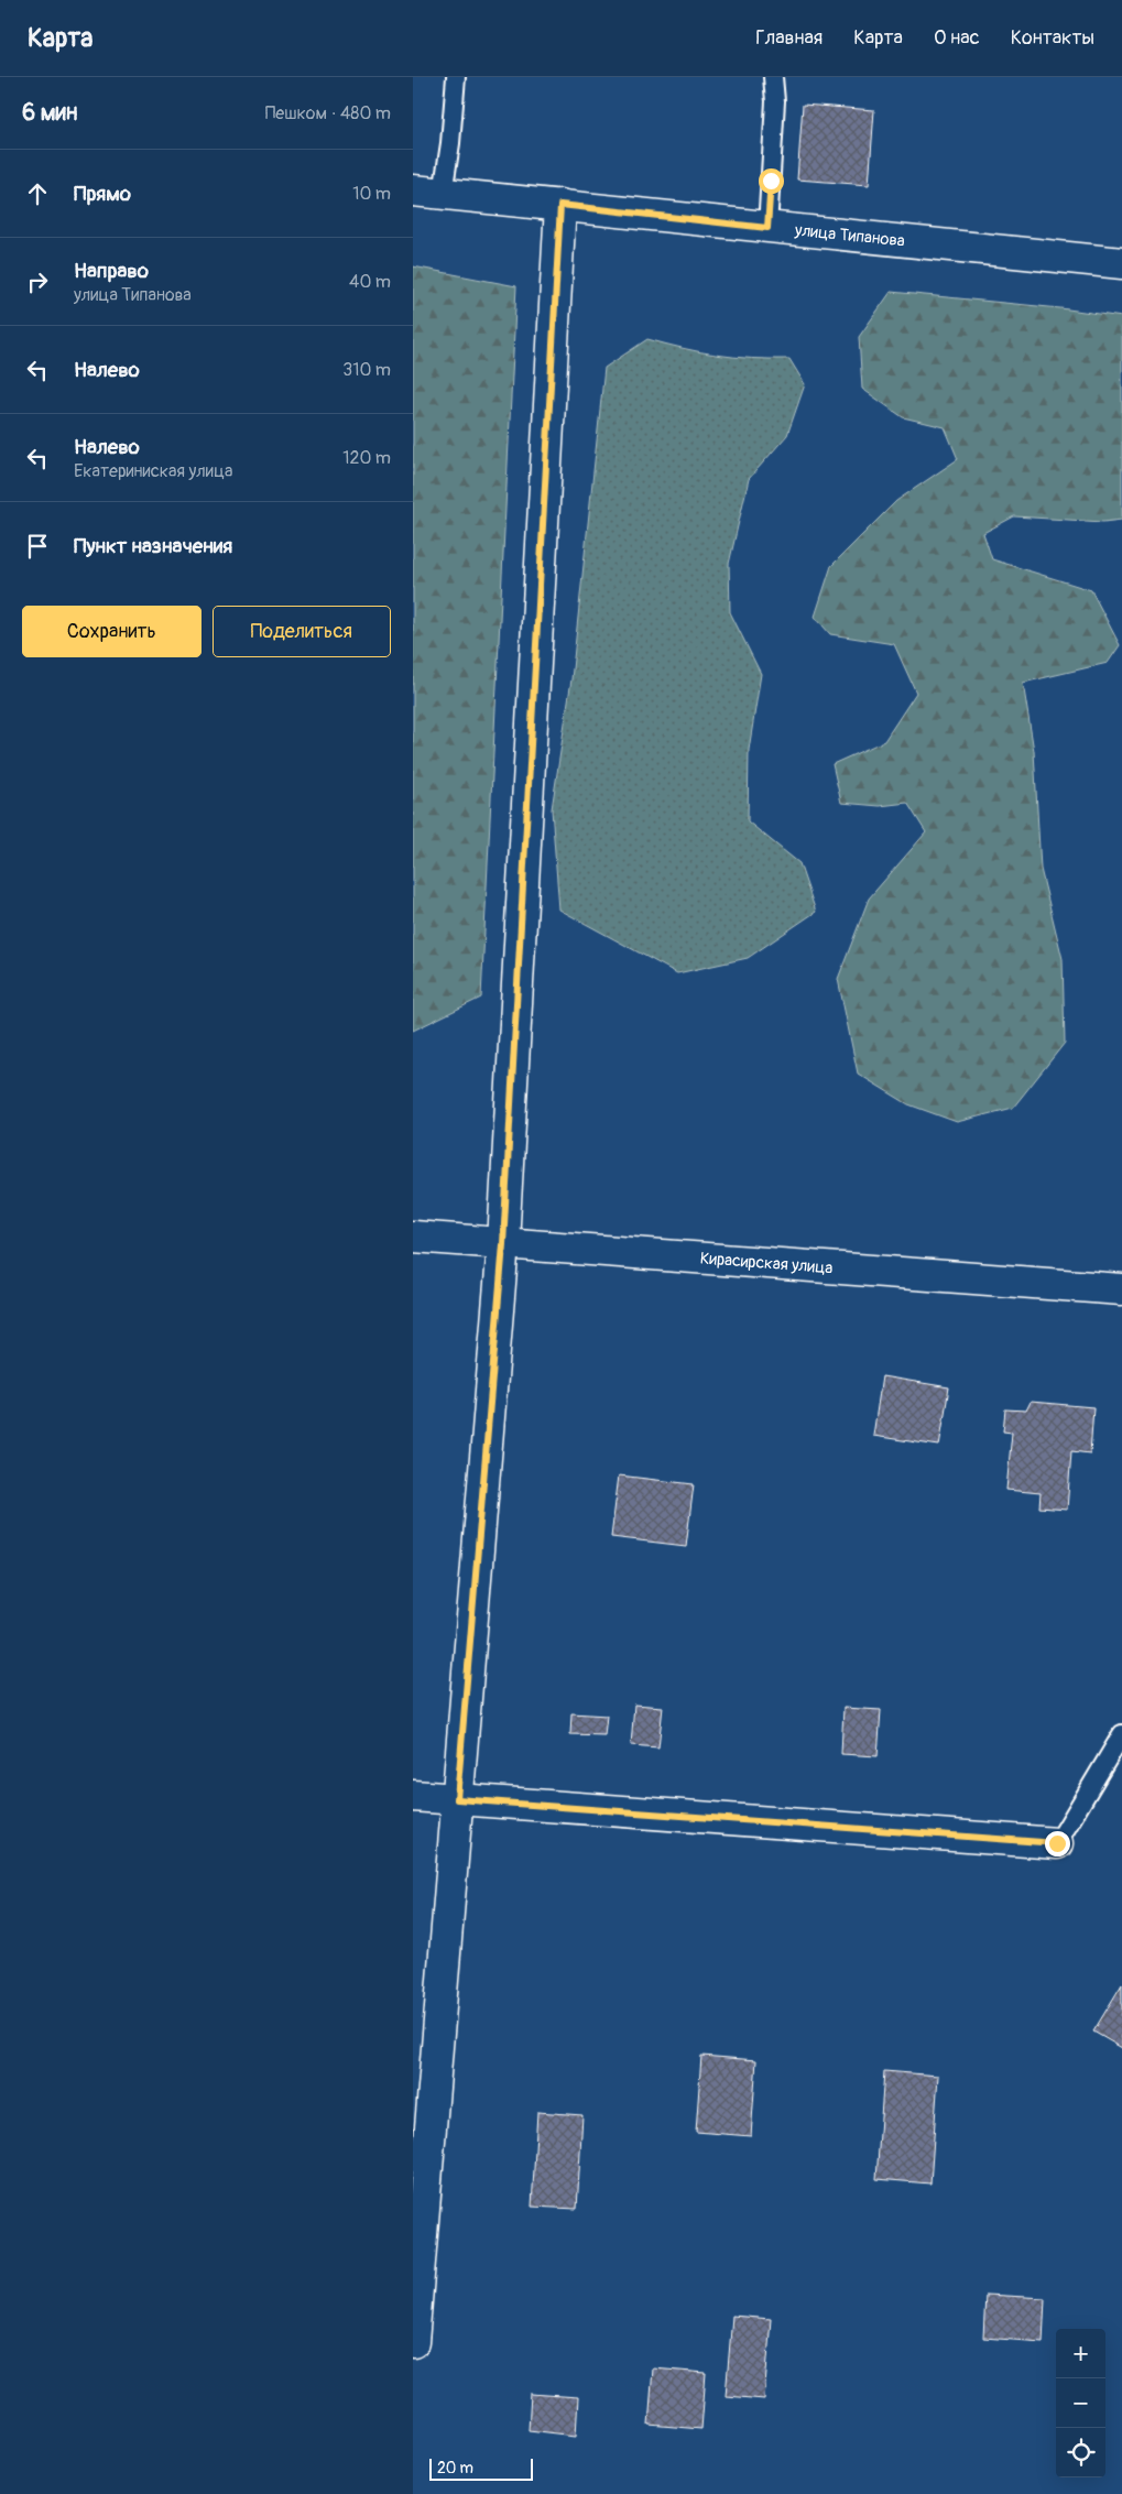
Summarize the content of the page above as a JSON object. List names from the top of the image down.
{
  "streets": {
    "street": ["улица Типанова", "Кирасирская улица"]
  },
  "scale_bar": "20 m",
  "page": {
    "header": "Карта",
    "nav": [
      "Главная",
      "Карта",
      "О нас",
      "Контакты"
    ],
    "heading": ["6 мин", "Пешком · 480 m"],
    "list": [
      ["Прямо", "10 m"],
      ["Направо", "улица Типанова", "40 m"],
      ["Налево", "310 m"],
      ["Налево", "Екатериниская улица", "120 m"],
      "Пункт назначения"
    ],
    "buttons": ["Сохранить", "Поделиться"],
    "map_buttons": ["+", "−"],
    "scale": "20 m"
  }
}
